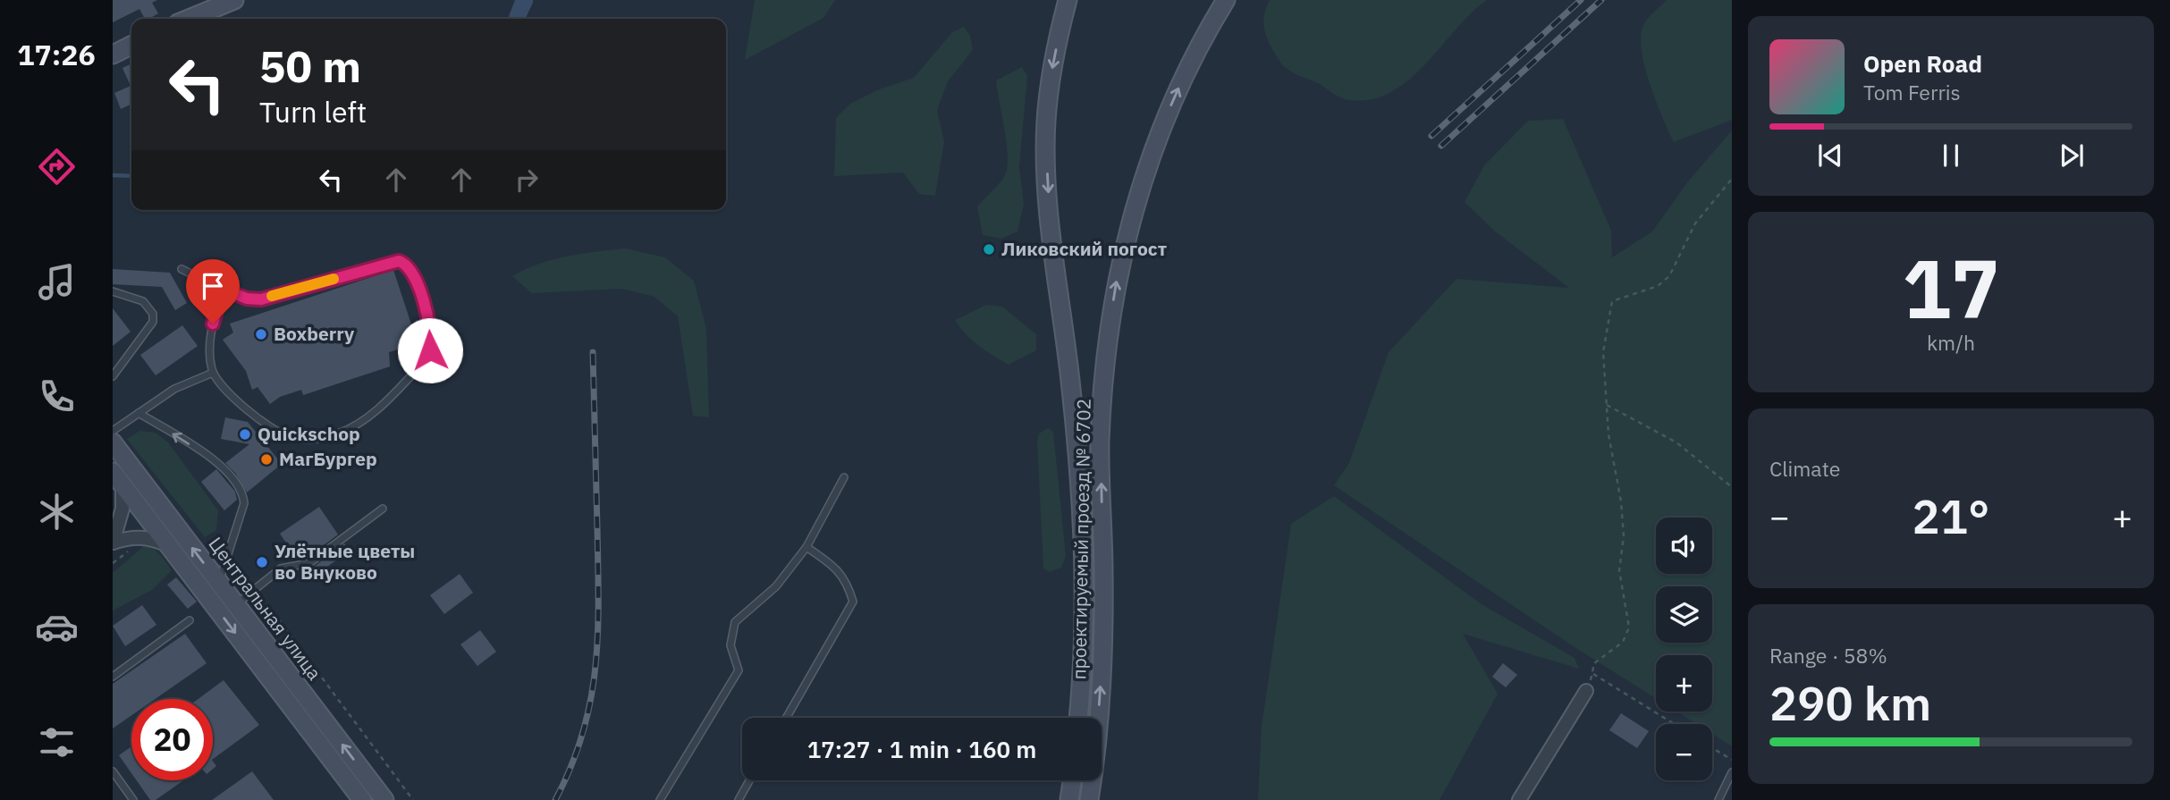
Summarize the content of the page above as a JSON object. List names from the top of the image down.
{
  "streets": {
    "main road": ["проектируемый проезд № 6702", "Центральная улица"]
  },
  "places": [
    "Ликовский погост",
    "Boxberry",
    "Quickschop",
    "МагБургер",
    "Улётные цветы во Внуково"
  ],
  "page": {
    "tabs": "17:26",
    "turn": ["50 m", "Turn left"],
    "song": ["Open Road", "Tom Ferris"],
    "tile": [
      ["17", "km/h"],
      "Climate",
      ["Range · 58%", "290 km"]
    ],
    "heat": ["−", "21°", "+"],
    "map_buttons": ["+", "−"],
    "limit": "20",
    "trip": "17:27 · 1 min · 160 m"
  }
}
